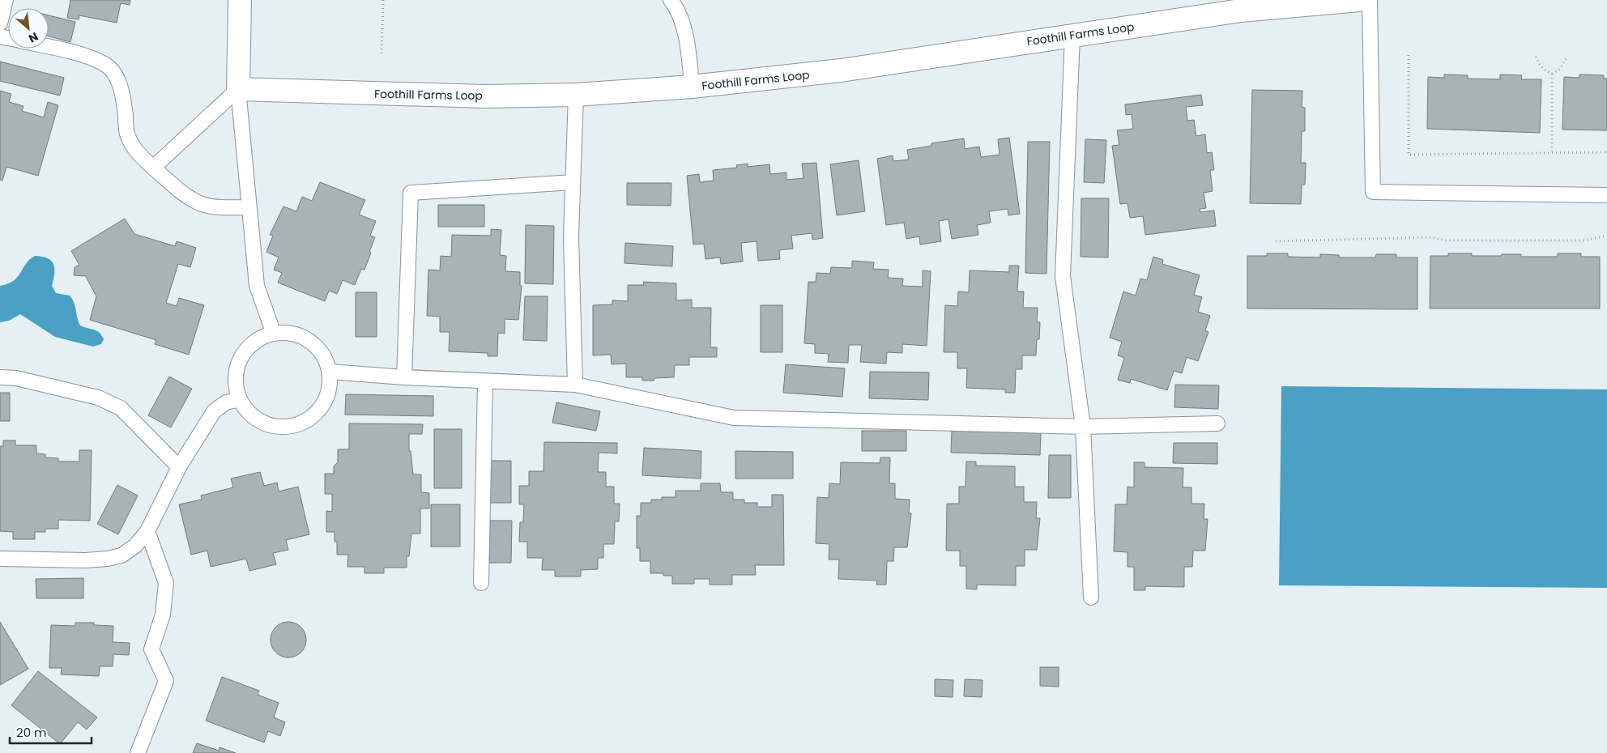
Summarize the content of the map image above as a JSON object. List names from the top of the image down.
{
  "streets": {
    "street": ["Foothill Farms Loop"]
  },
  "scale_bar": "20 m",
  "north": "bottom right"
}
